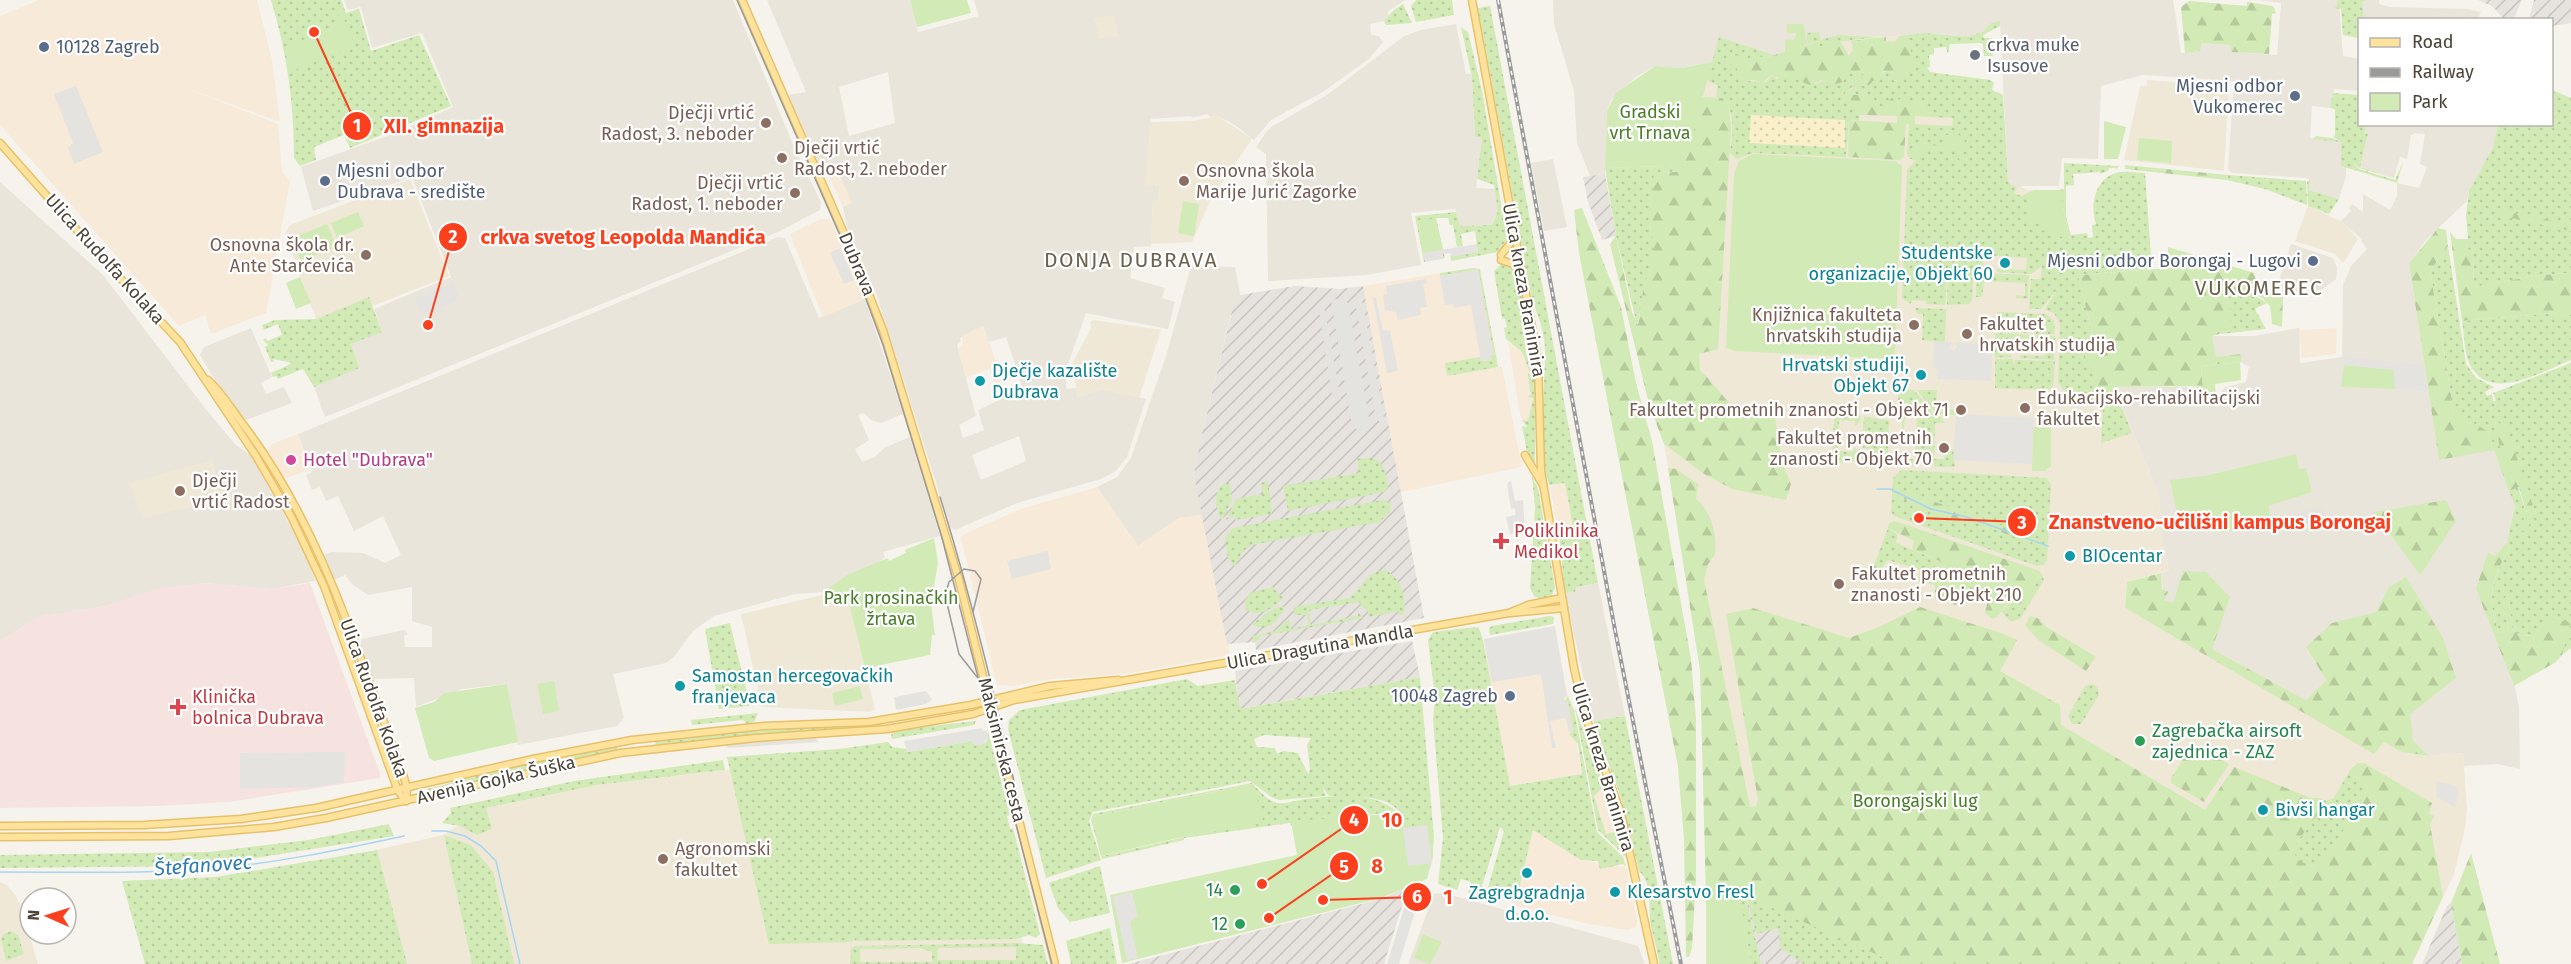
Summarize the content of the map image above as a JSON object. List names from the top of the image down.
{
  "streets": {
    "main road": [
      "Ulica Rudolfa Kolaka",
      "Dubrava",
      "Ulica kneza Branimira",
      "Ulica Dragutina Mandla",
      "Maksimirska cesta",
      "Avenija Gojka Šuška"
    ]
  },
  "crossings": [
    ["Ulica Rudolfa Kolaka", "Avenija Gojka Šuška"],
    ["Dubrava", "Maksimirska cesta"],
    ["Ulica kneza Branimira", "Ulica Dragutina Mandla"],
    ["Ulica Dragutina Mandla", "Maksimirska cesta"],
    ["Ulica Dragutina Mandla", "Avenija Gojka Šuška"],
    ["Maksimirska cesta", "Avenija Gojka Šuška"]
  ],
  "districts": ["DONJA DUBRAVA", "VUKOMEREC"],
  "water": ["Štefanovec"],
  "parks": ["Gradski vrt Trnava", "Park prosinačkih žrtava", "Borongajski lug"],
  "places": {
    "other": [
      "XII. gimnazija",
      "10128 Zagreb",
      "crkva muke Isusove",
      "Mjesni odbor Vukomerec",
      "Dječji vrtić Radost, 3. neboder",
      "Dječji vrtić Radost, 2. neboder",
      "Mjesni odbor Dubrava - središte",
      "Osnovna škola Marije Jurić Zagorke",
      "Dječji vrtić Radost, 1. neboder",
      "Osnovna škola dr. Ante Starčevića",
      "Mjesni odbor Borongaj - Lugovi",
      "Studentske organizacije, Objekt 60",
      "crkva svetog Leopolda Mandića",
      "Knjižnica fakulteta hrvatskih studija",
      "Fakultet hrvatskih studija",
      "Hrvatski studiji, Objekt 67",
      "Dječje kazalište Dubrava",
      "Edukacijsko-rehabilitacijski fakultet",
      "Fakultet prometnih znanosti - Objekt 71",
      "Fakultet prometnih znanosti - Objekt 70",
      "Hotel \"Dubrava\"",
      "Dječji vrtić Radost",
      "Znanstveno-učilišni kampus Borongaj",
      "BIOcentar",
      "Fakultet prometnih znanosti - Objekt 210",
      "Samostan hercegovačkih franjevaca",
      "10048 Zagreb",
      "Zagrebačka airsoft zajednica - ZAZ",
      "Bivši hangar",
      "Agronomski fakultet",
      "Zagrebgradnja d.o.o.",
      "10",
      "14",
      "Klesarstvo Fresl",
      "1",
      "8",
      "12"
    ],
    "health": ["Poliklinika Medikol", "Klinička bolnica Dubrava"]
  },
  "legend": ["Road", "Railway", "Park"],
  "north": "left"
}
